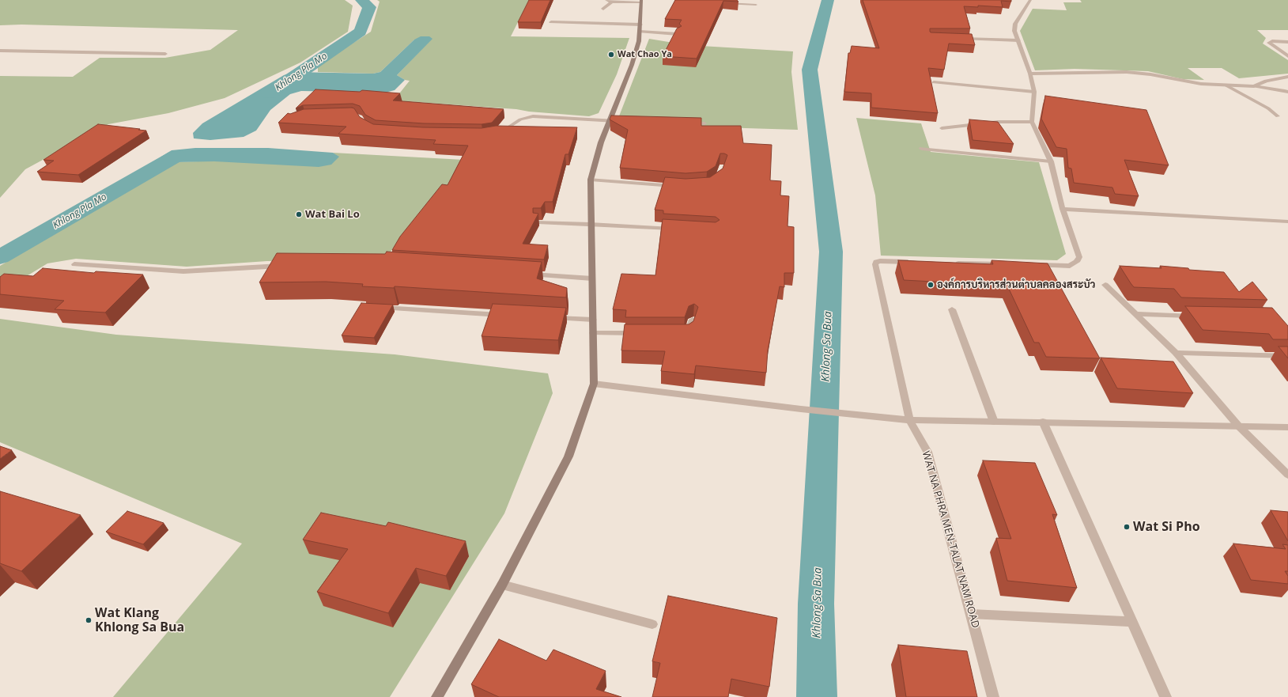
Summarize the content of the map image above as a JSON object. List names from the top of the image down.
{
  "streets": {
    "street": ["WAT NA PHRA MEN-TALAT NAM ROAD"]
  },
  "water": ["Khlong Pla Mo", "Khlong Sa Bua"],
  "places": [
    "Wat Chao Ya",
    "Wat Bai Lo",
    "องค์การบริหารส่วนตำบลคลองสระบัว",
    "Wat Si Pho",
    "Wat Klang Khlong Sa Bua"
  ]
}
